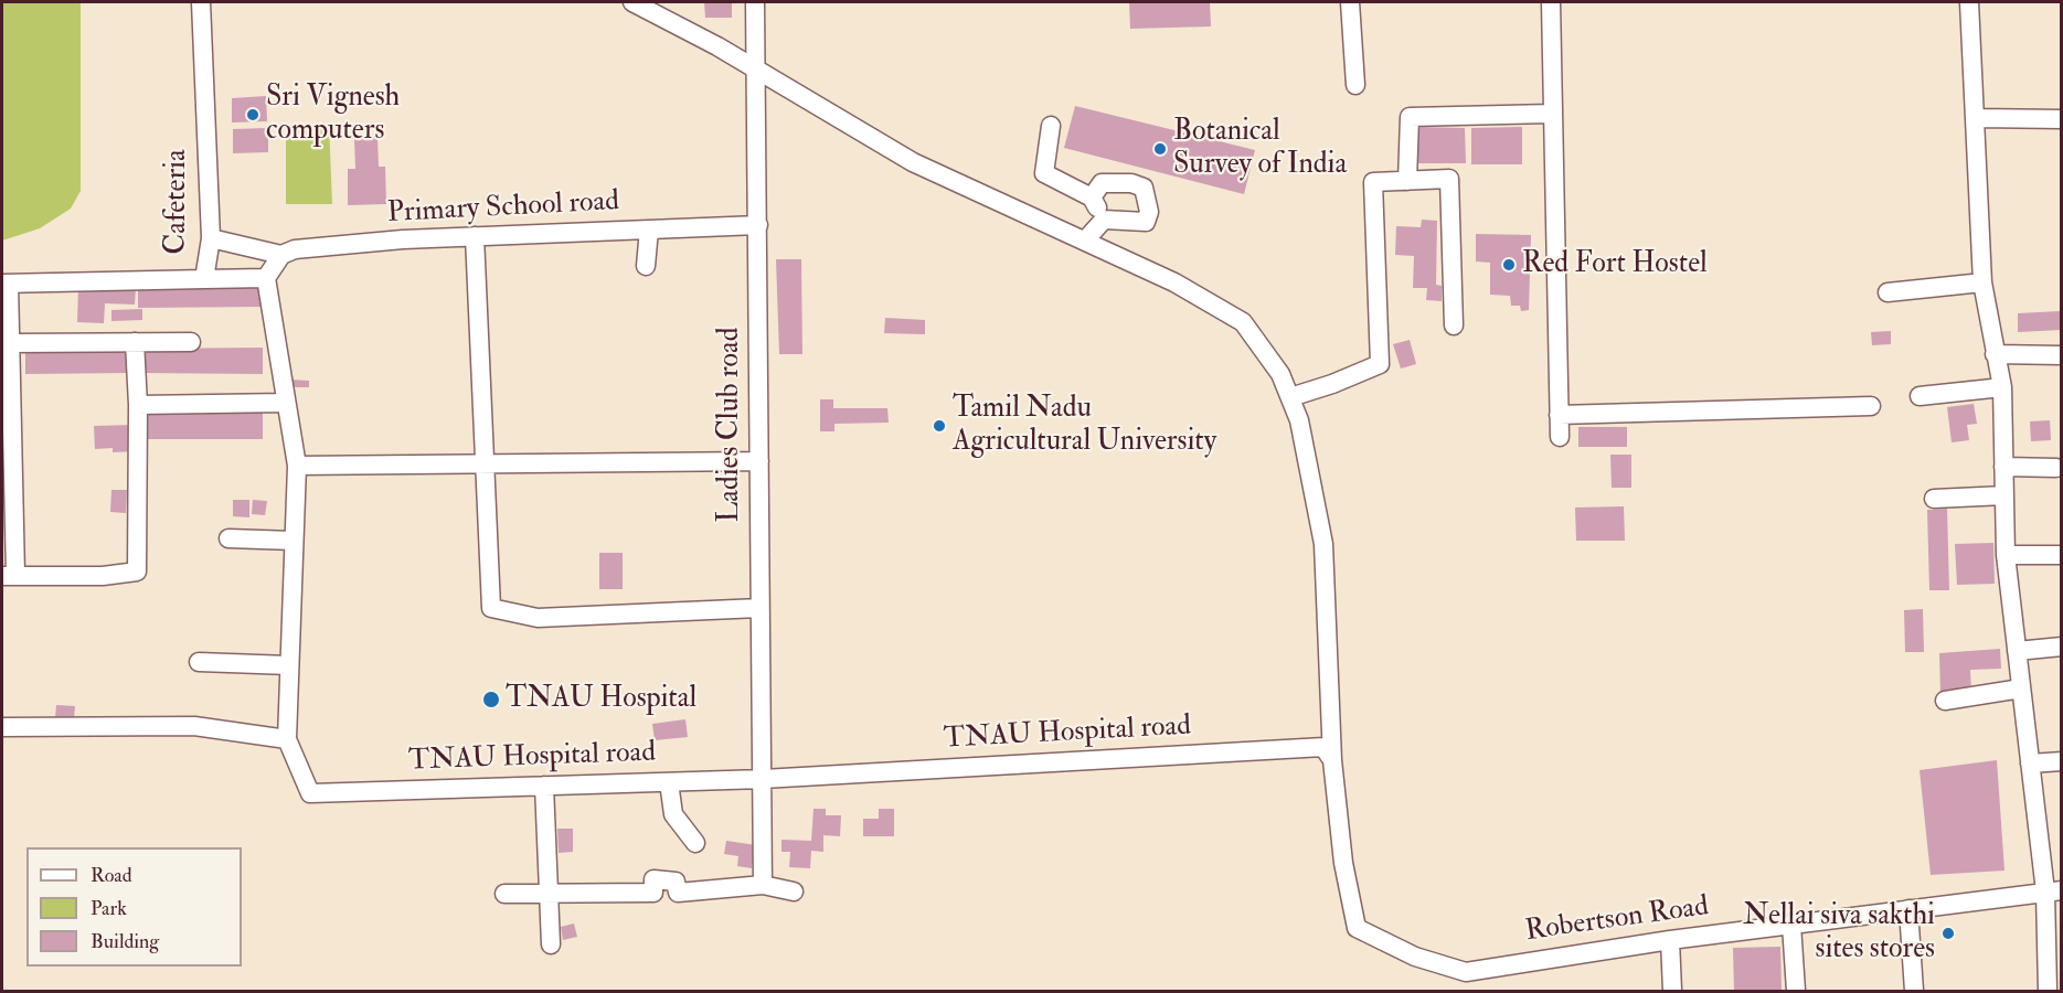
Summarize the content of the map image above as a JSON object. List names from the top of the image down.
{
  "streets": {
    "street": [
      "Cafeteria",
      "Primary School road",
      "Ladies Club road",
      "TNAU Hospital road",
      "Robertson Road"
    ]
  },
  "crossings": [
    ["Primary School road", "Ladies Club road"],
    ["Ladies Club road", "TNAU Hospital road"],
    ["TNAU Hospital road", "Robertson Road"]
  ],
  "places": [
    "Sri Vignesh computers",
    "Botanical Survey of India",
    "Red Fort Hostel",
    "Tamil Nadu Agricultural University",
    "TNAU Hospital",
    "Nellai siva sakthi sites stores"
  ],
  "legend": ["Road", "Park", "Building"]
}
